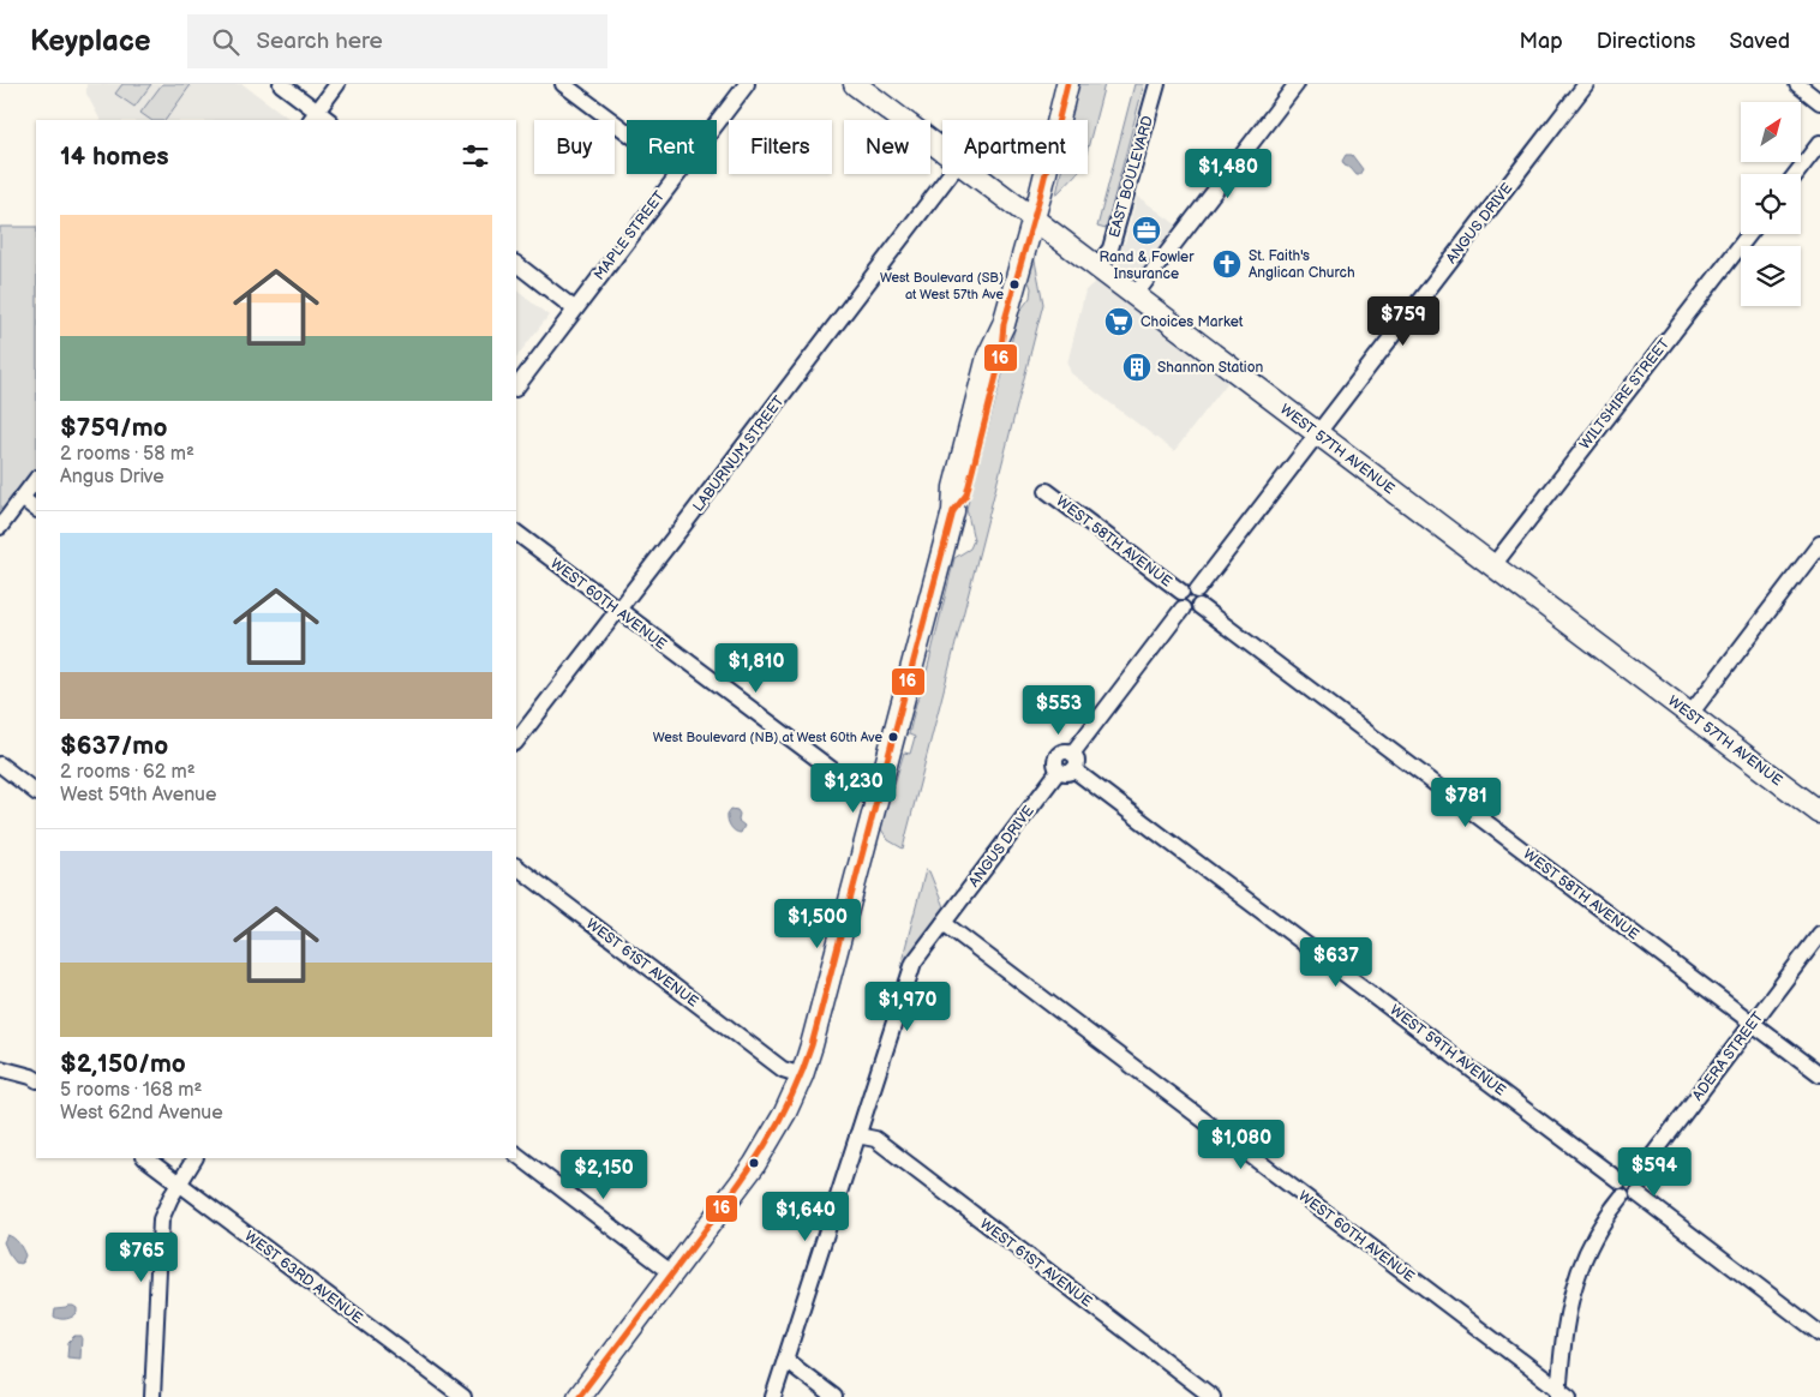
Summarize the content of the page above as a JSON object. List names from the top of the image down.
{
  "streets": {
    "street": [
      "EAST BOULEVARD",
      "ANGUS DRIVE",
      "MAPLE STREET",
      "WILTSHIRE STREET",
      "WEST 57TH AVENUE",
      "LABURNUM STREET",
      "WEST 58TH AVENUE",
      "WEST 60TH AVENUE",
      "WEST 61ST AVENUE",
      "WEST 59TH AVENUE",
      "ADERA STREET",
      "WEST 63RD AVENUE"
    ]
  },
  "crossings": [
    ["EAST BOULEVARD", "WEST 57TH AVENUE"],
    ["ANGUS DRIVE", "WEST 57TH AVENUE"],
    ["ANGUS DRIVE", "WEST 58TH AVENUE"],
    ["ANGUS DRIVE", "WEST 60TH AVENUE"],
    ["ANGUS DRIVE", "WEST 59TH AVENUE"],
    ["WILTSHIRE STREET", "WEST 57TH AVENUE"],
    ["LABURNUM STREET", "WEST 60TH AVENUE"],
    ["WEST 58TH AVENUE", "ADERA STREET"],
    ["WEST 60TH AVENUE", "ADERA STREET"],
    ["WEST 59TH AVENUE", "ADERA STREET"]
  ],
  "places": {
    "office": ["Rand & Fowler Insurance"],
    "church": ["St. Faith's Anglican Church"],
    "other": ["West Boulevard (SB) at West 57th Ave", "West Boulevard (NB) at West 60th Ave"],
    "supermarket": ["Choices Market"],
    "building": ["Shannon Station"]
  },
  "lines": ["transit line 16"],
  "north": "top right",
  "page": {
    "header": "Keyplace",
    "search": "Search here",
    "nav": ["Map", "Directions", "Saved"],
    "chip": [
      "Buy",
      "Rent",
      "Filters",
      "New",
      "Apartment"
    ],
    "heading": "14 homes",
    "price": [
      "$1,480",
      "$759",
      "$1,810",
      "$553",
      "$1,230",
      "$781",
      "$1,500",
      "$637",
      "$1,970",
      "$1,080",
      "$594",
      "$2,150",
      "$1,640",
      "$765"
    ],
    "list": [
      {
        "name": "$759/mo",
        "note": "2 rooms · 58 m² · Angus Drive"
      },
      {
        "name": "$637/mo",
        "note": "2 rooms · 62 m² · West 59th Avenue"
      },
      {
        "name": "$2,150/mo",
        "note": "5 rooms · 168 m² · West 62nd Avenue"
      }
    ]
  }
}
